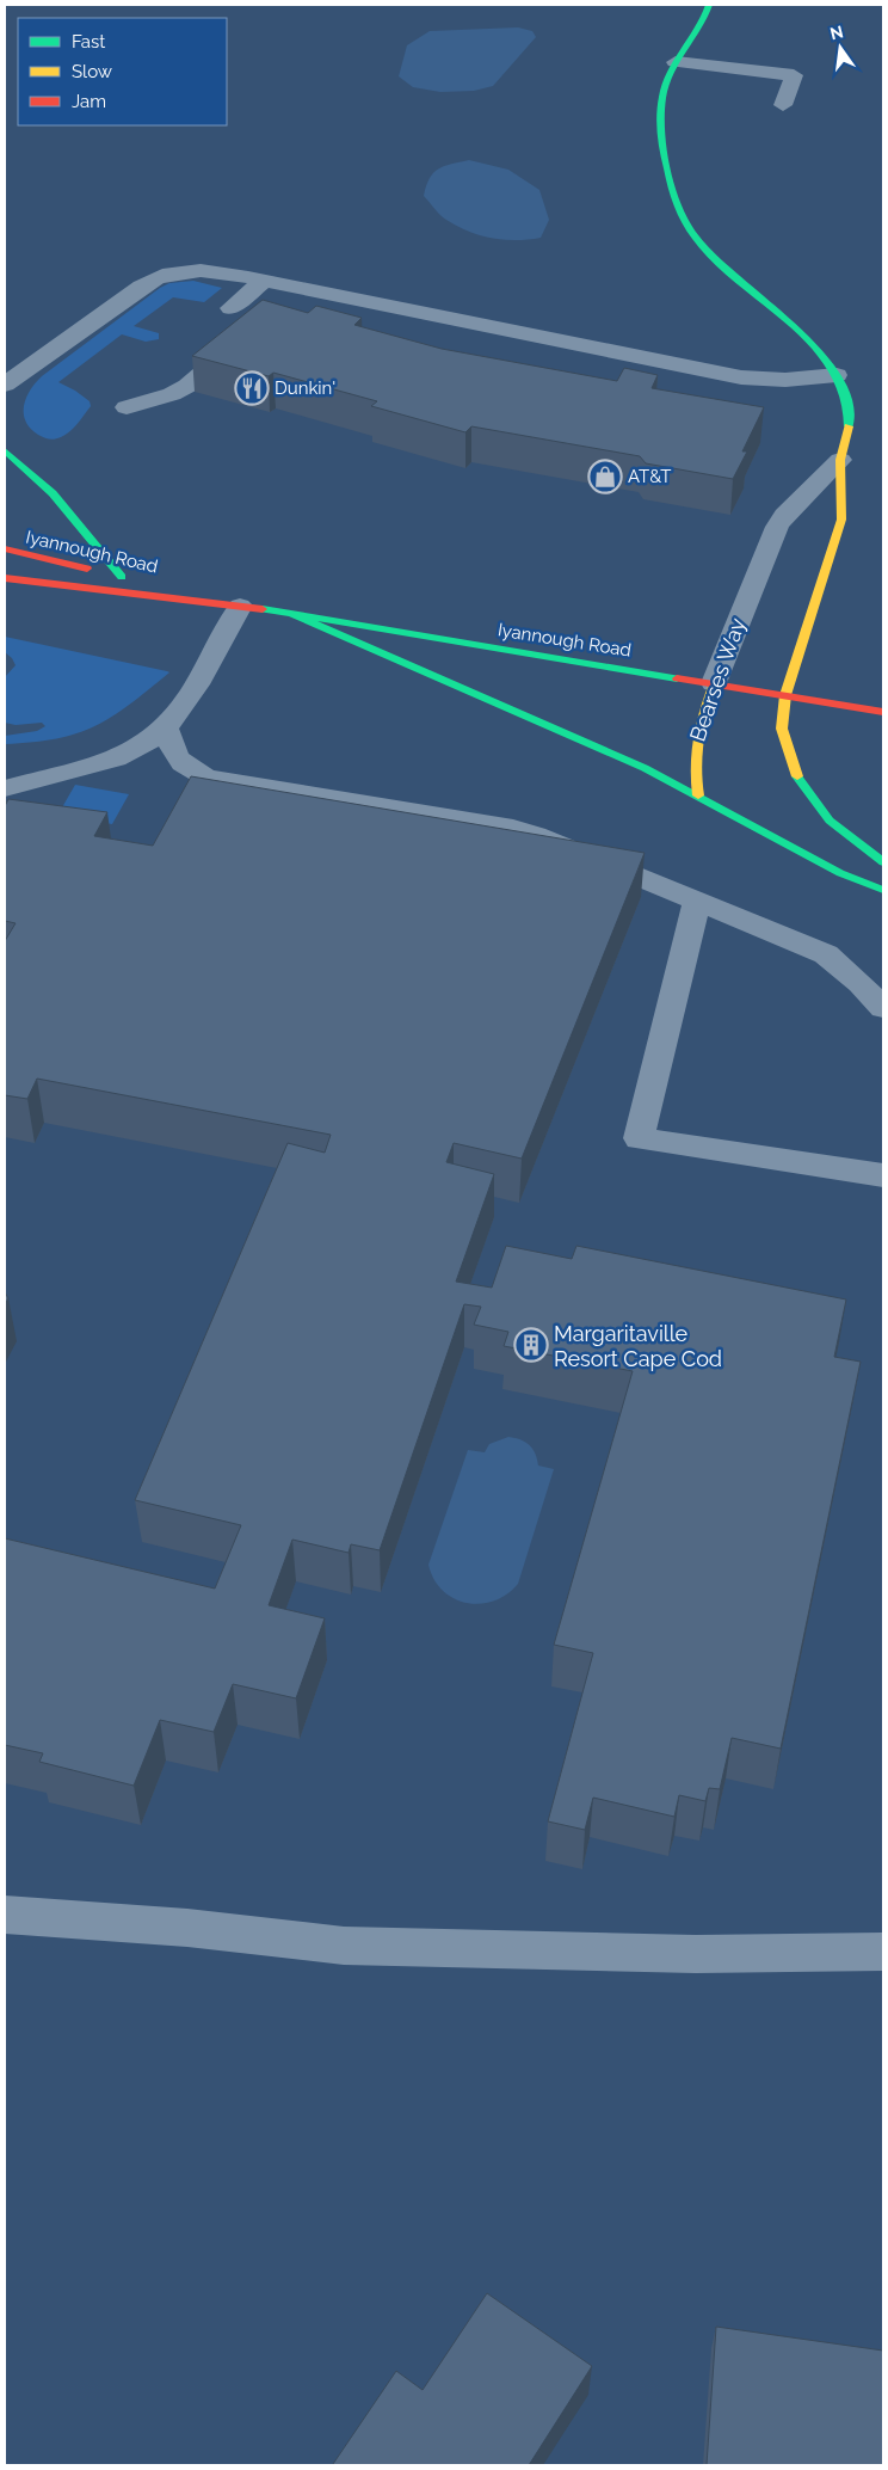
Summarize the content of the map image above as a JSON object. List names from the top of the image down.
{
  "streets": {
    "main road": ["Iyannough Road", "Bearses Way"]
  },
  "crossings": [
    ["Iyannough Road", "Bearses Way"]
  ],
  "places": {
    "restaurant": ["Dunkin'"],
    "shop": ["AT&T"],
    "building": ["Margaritaville Resort Cape Cod"]
  },
  "legend": ["Fast", "Slow", "Jam"],
  "north": "top"
}
